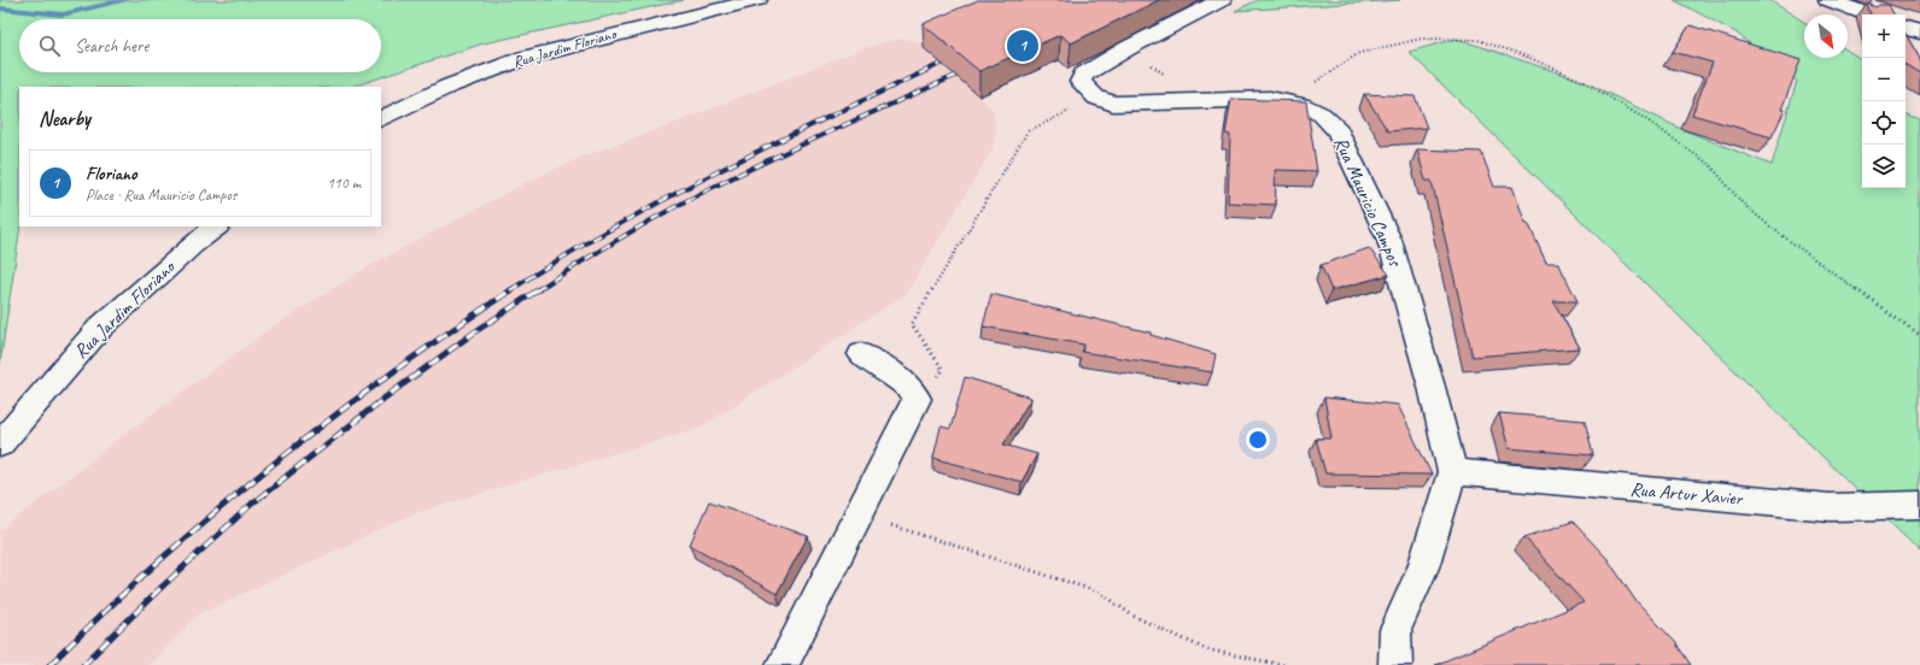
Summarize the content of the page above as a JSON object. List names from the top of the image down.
{
  "streets": {
    "street": ["Rua Jardim Floriano", "Rua Mauricio Campos", "Rua Artur Xavier"]
  },
  "crossings": [
    ["Rua Mauricio Campos", "Rua Artur Xavier"]
  ],
  "north": "bottom right",
  "page": {
    "map_buttons": ["+", "−"],
    "search": "Search here",
    "pins": "1",
    "heading": "Nearby",
    "list": [
      {
        "mark": "1",
        "name": "Floriano",
        "note": "Place · Rua Mauricio Campos",
        "value": "110 m"
      }
    ]
  }
}
